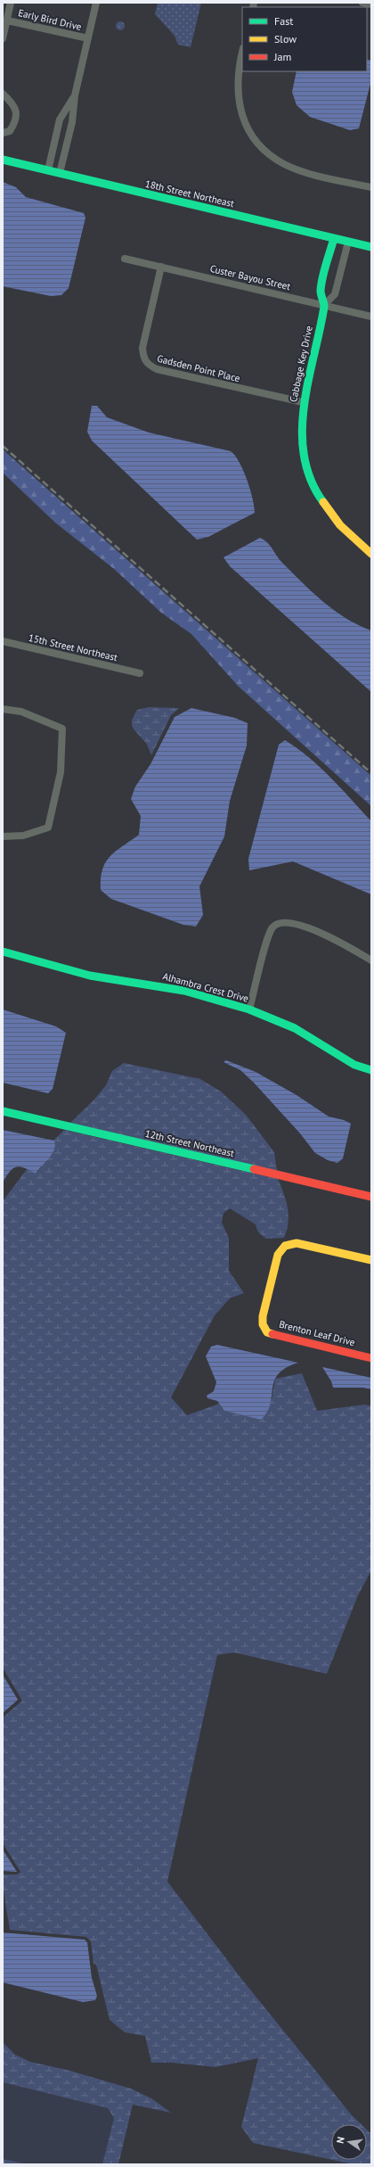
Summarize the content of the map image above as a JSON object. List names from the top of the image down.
{
  "streets": {
    "street": [
      "Early Bird Drive",
      "18th Street Northeast",
      "Custer Bayou Street",
      "Cabbage Key Drive",
      "Gadsden Point Place",
      "15th Street Northeast",
      "Alhambra Crest Drive",
      "12th Street Northeast",
      "Brenton Leaf Drive"
    ]
  },
  "crossings": [
    ["18th Street Northeast", "Cabbage Key Drive"],
    ["Custer Bayou Street", "Cabbage Key Drive"],
    ["Custer Bayou Street", "Gadsden Point Place"],
    ["Cabbage Key Drive", "Gadsden Point Place"]
  ],
  "legend": ["Fast", "Slow", "Jam"],
  "north": "left"
}
